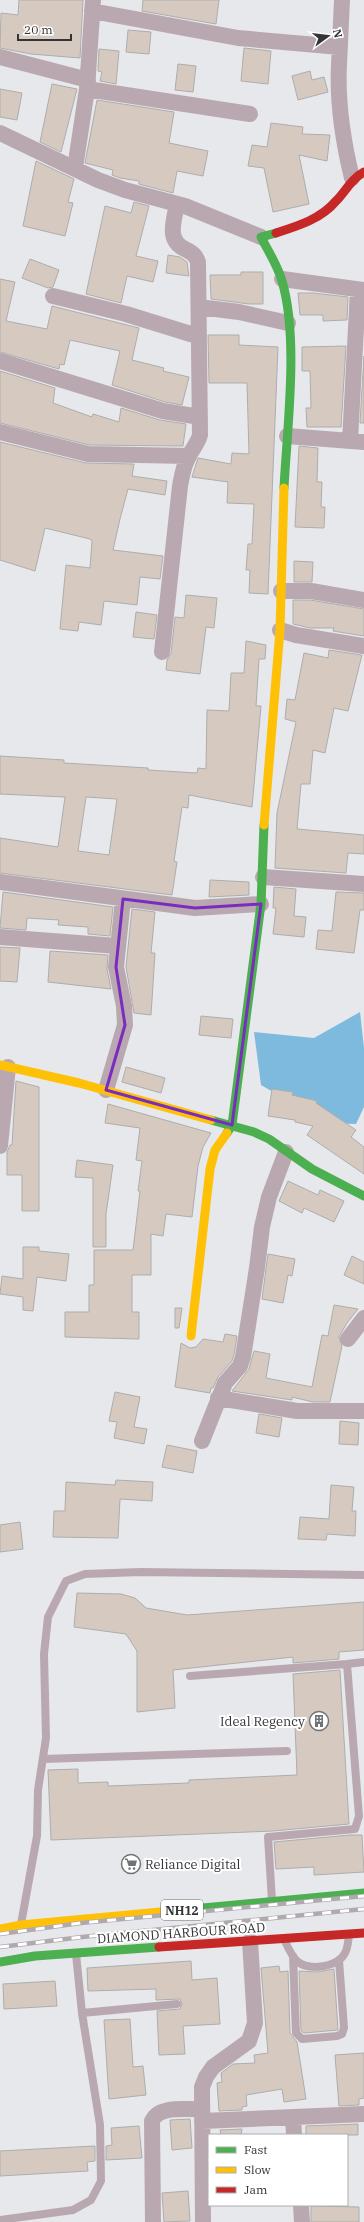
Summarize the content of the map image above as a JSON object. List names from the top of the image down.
{
  "streets": {
    "main road": ["NH12", "DIAMOND HARBOUR ROAD"]
  },
  "places": {
    "building": ["Ideal Regency"],
    "supermarket": ["Reliance Digital"]
  },
  "legend": ["Fast", "Slow", "Jam"],
  "scale_bar": "20 m",
  "north": "right"
}
